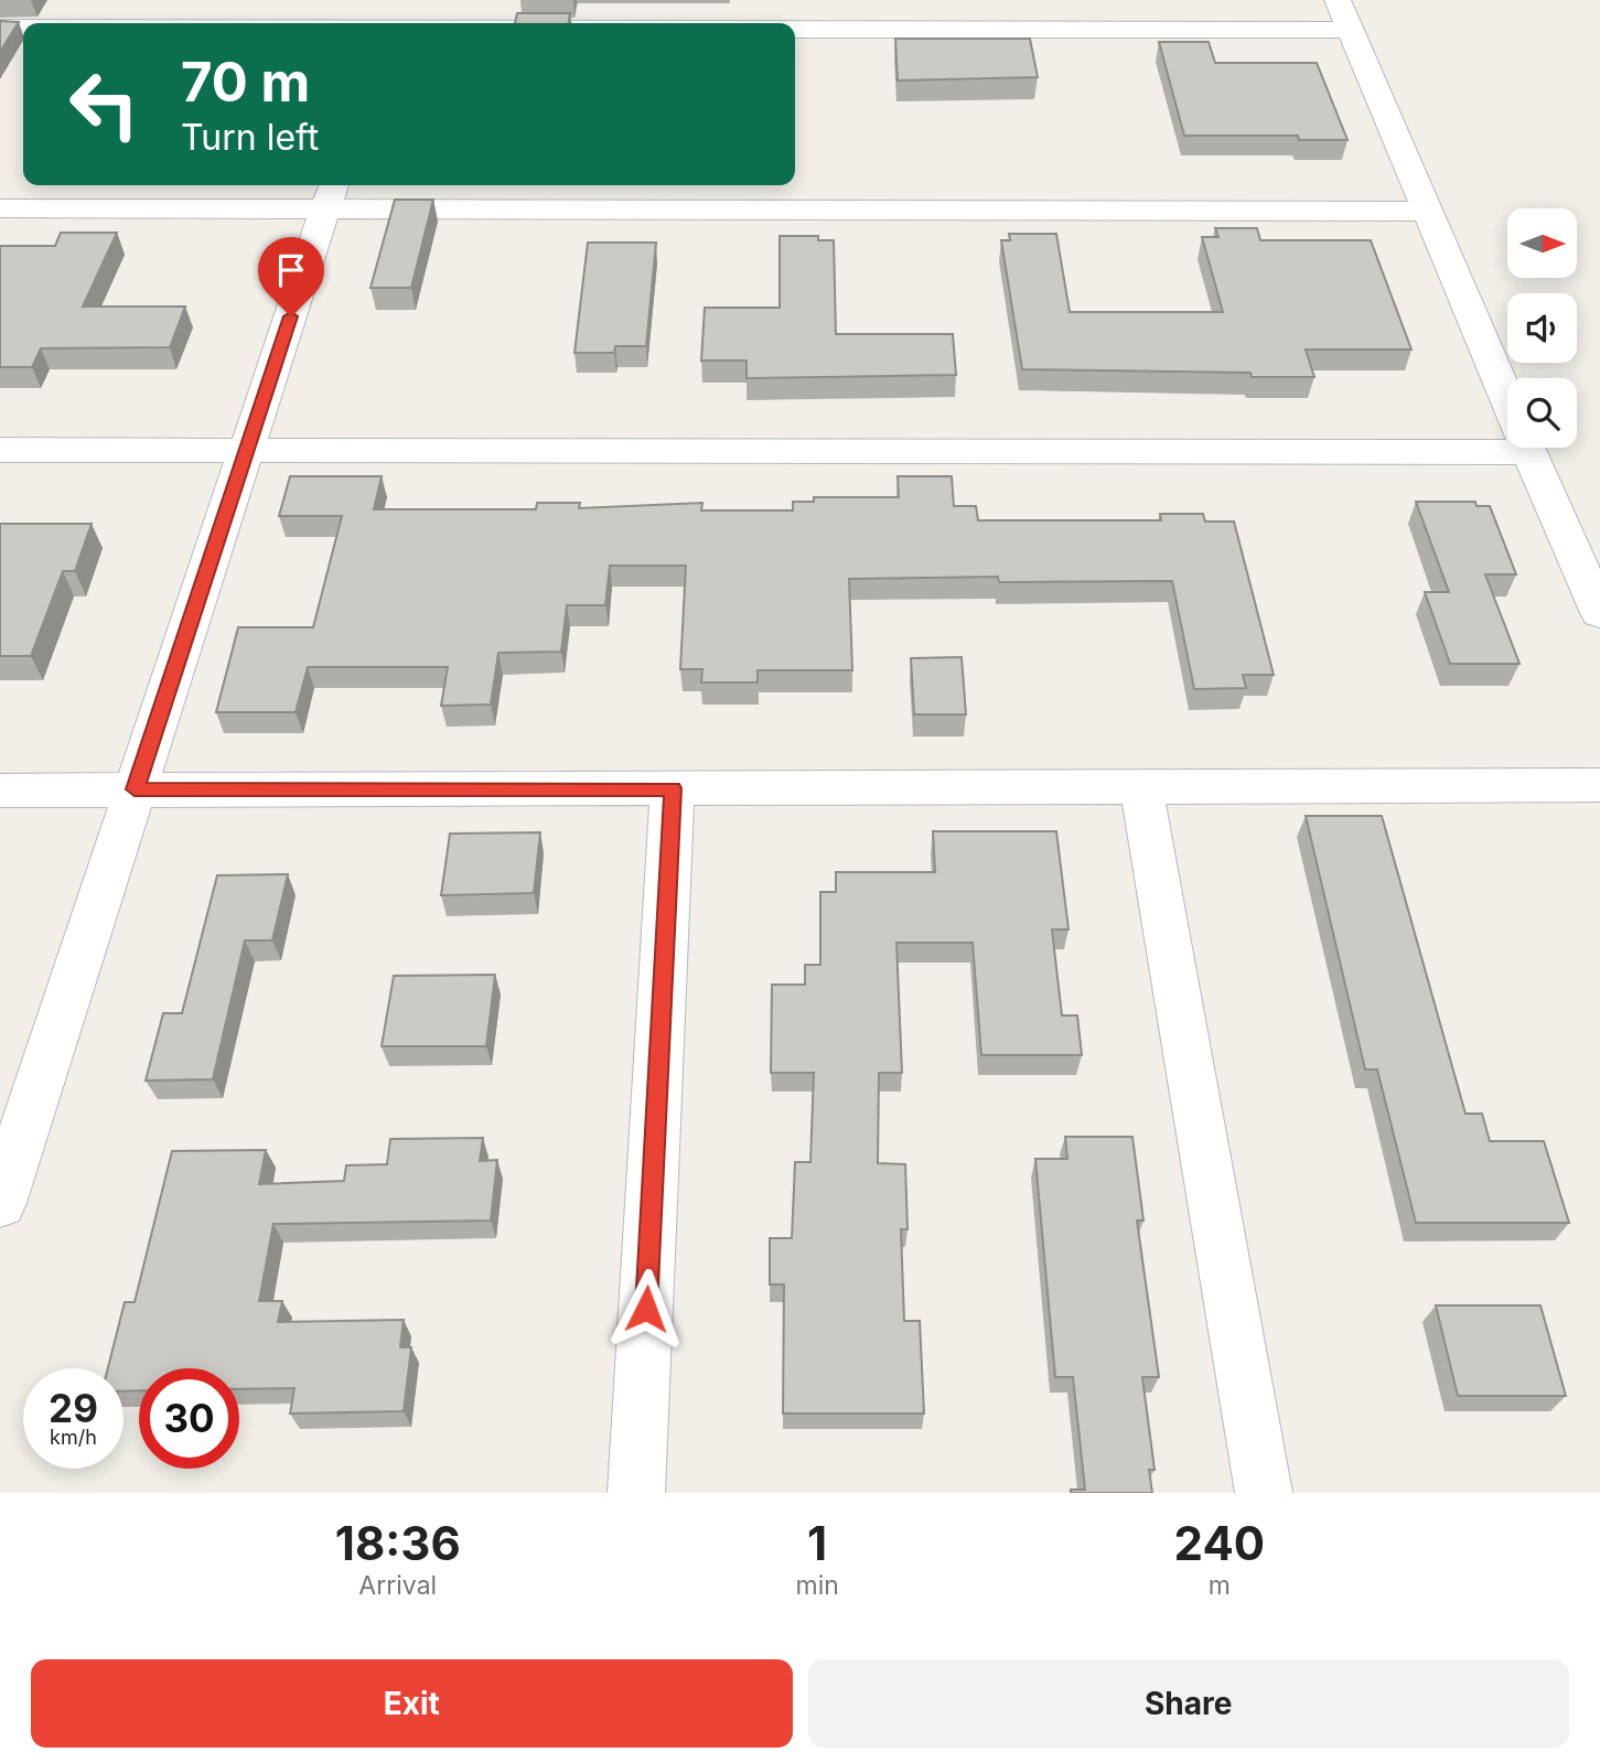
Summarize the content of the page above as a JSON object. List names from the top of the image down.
{
  "north": "right",
  "page": {
    "turn": ["70 m", "Turn left"],
    "speed": "29 km/h",
    "limit": "30",
    "eta": [
      "18:36",
      "Arrival",
      "1",
      "min",
      "240",
      "m"
    ],
    "buttons": ["Exit", "Share"]
  }
}
